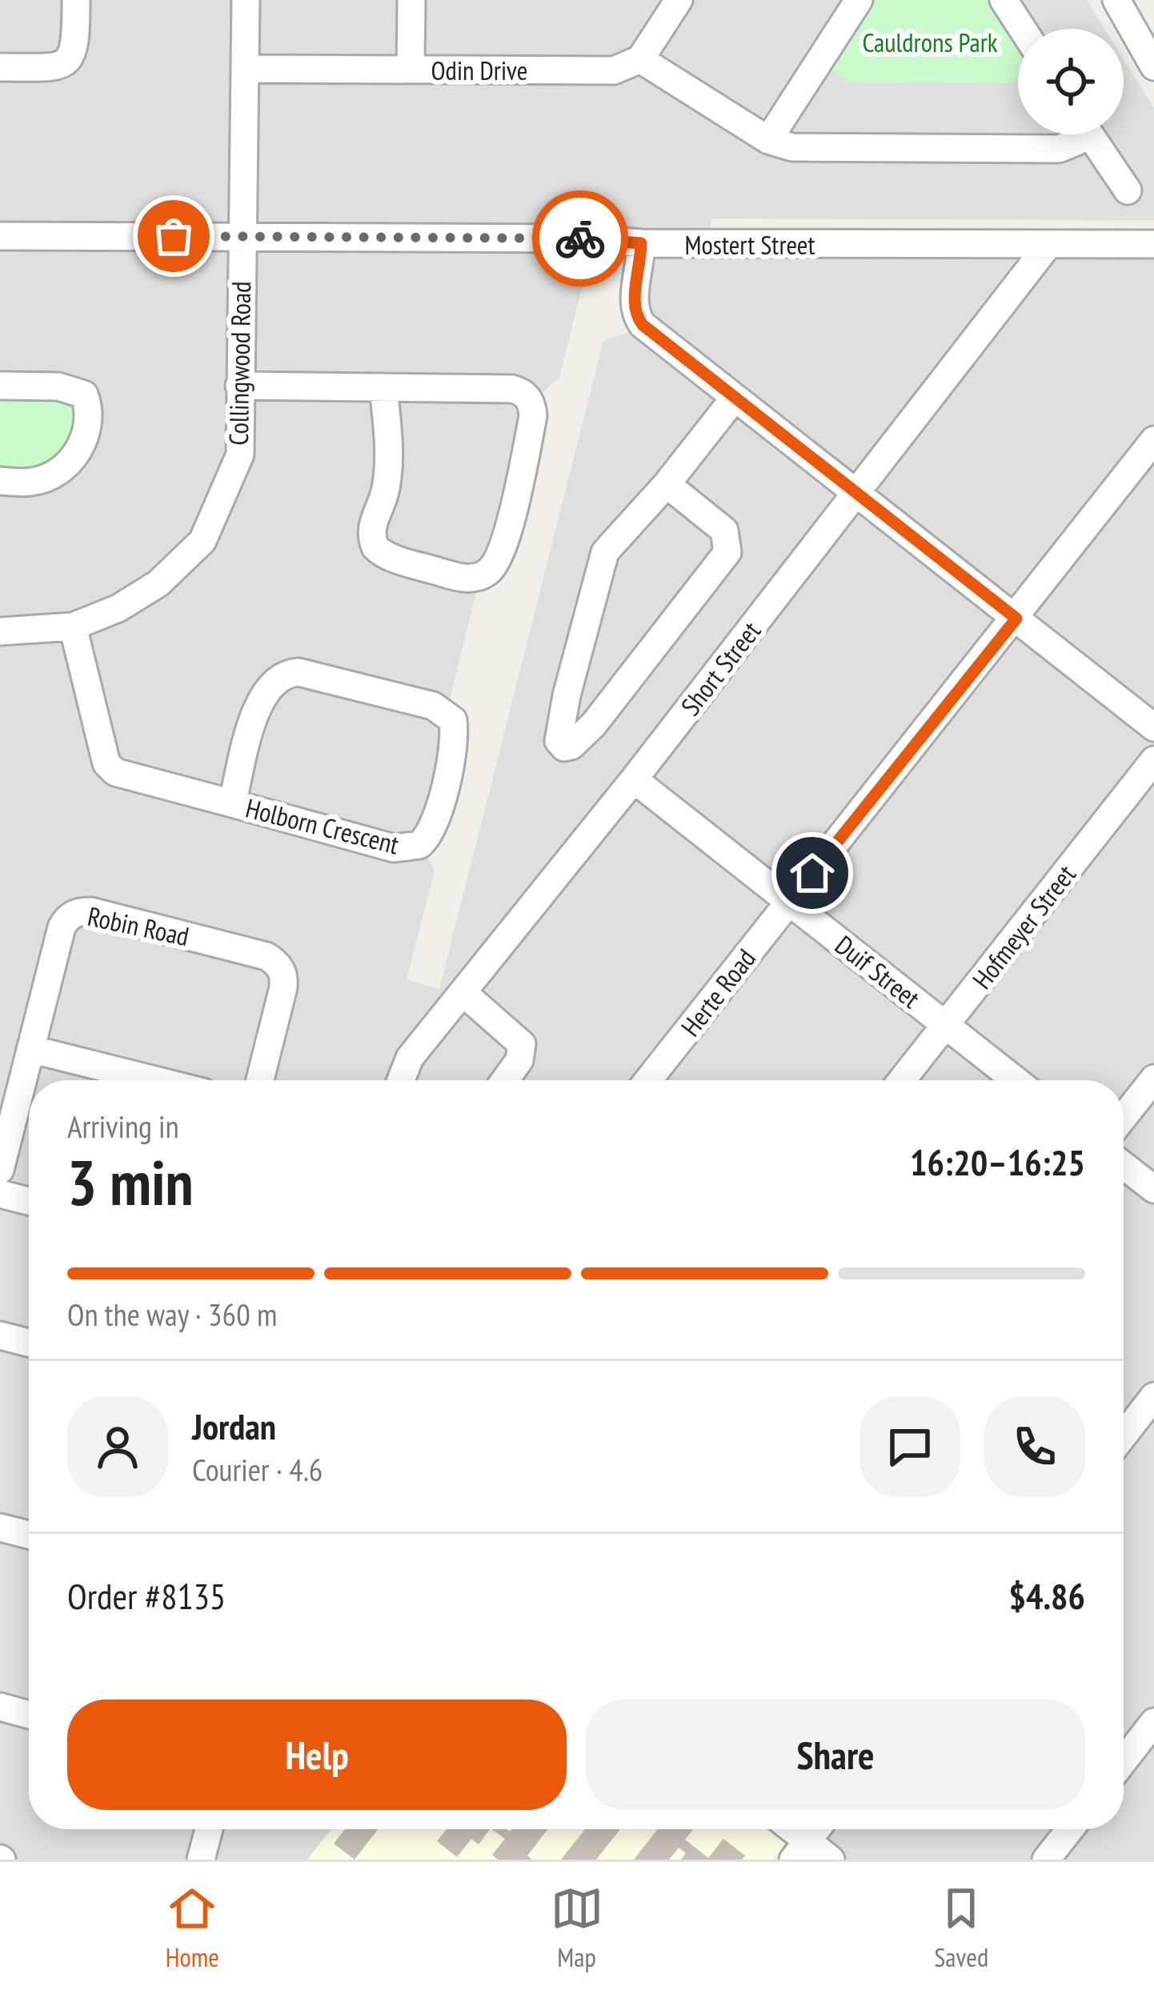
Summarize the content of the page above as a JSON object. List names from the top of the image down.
{
  "streets": {
    "street": [
      "Odin Drive",
      "Mostert Street",
      "Collingwood Road",
      "Short Street",
      "Holborn Crescent",
      "Robin Road",
      "Hofmeyer Street",
      "Duif Street",
      "Herte Road"
    ]
  },
  "crossings": [
    ["Odin Drive", "Collingwood Road"],
    ["Mostert Street", "Collingwood Road"],
    ["Mostert Street", "Short Street"],
    ["Collingwood Road", "Holborn Crescent"],
    ["Short Street", "Duif Street"],
    ["Hofmeyer Street", "Duif Street"],
    ["Duif Street", "Herte Road"]
  ],
  "parks": ["Cauldrons Park"],
  "page": {
    "heading": ["3 min", "Arriving in", "16:20–16:25"],
    "panel": [
      "Jordan",
      "Courier · 4.6",
      "Order #8135",
      "$4.86"
    ],
    "bar": "On the way · 360 m",
    "buttons": ["Help", "Share"],
    "tabs": ["Home", "Map", "Saved"]
  }
}
